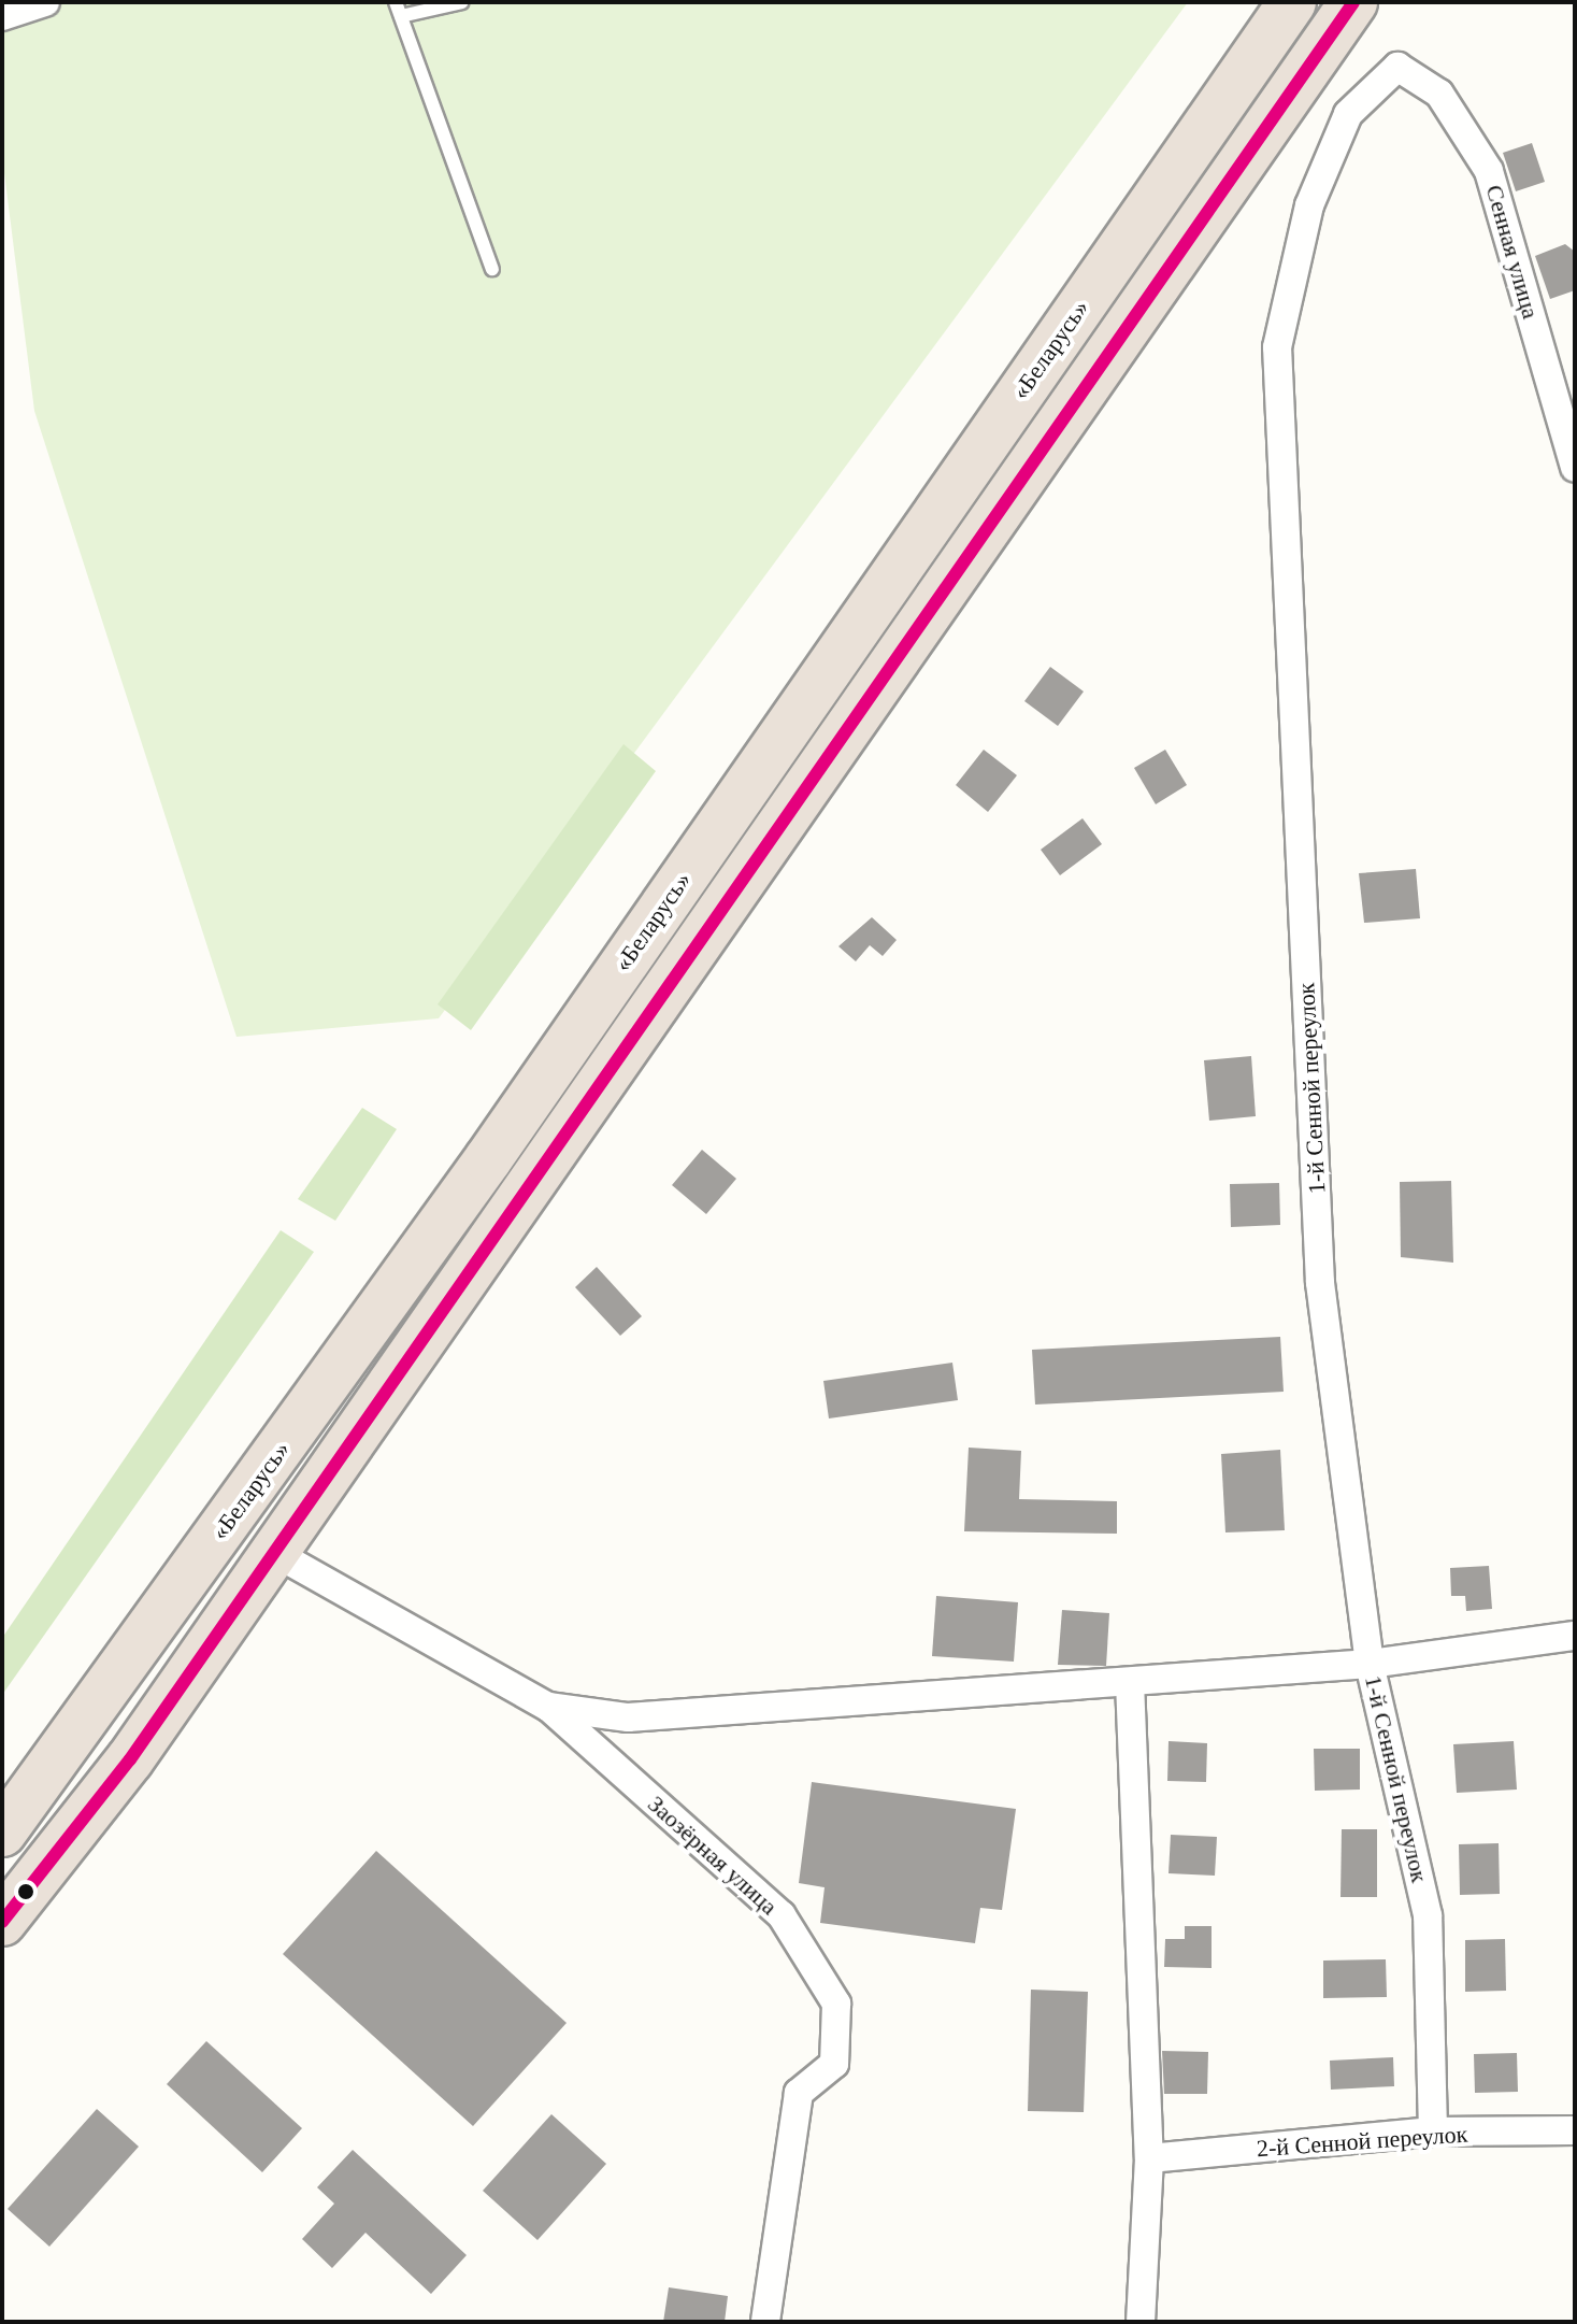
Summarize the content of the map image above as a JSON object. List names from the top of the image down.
{
  "streets": {
    "highway": ["«Беларусь»"],
    "street": [
      "Сенная улица",
      "1-й Сенной переулок",
      "Заозёрная улица",
      "2-й Сенной переулок"
    ]
  },
  "crossings": [
    ["Сенная улица", "1-й Сенной переулок"],
    ["«Беларусь»", "Заозёрная улица"],
    ["1-й Сенной переулок", "Заозёрная улица"],
    ["1-й Сенной переулок", "2-й Сенной переулок"]
  ]
}
